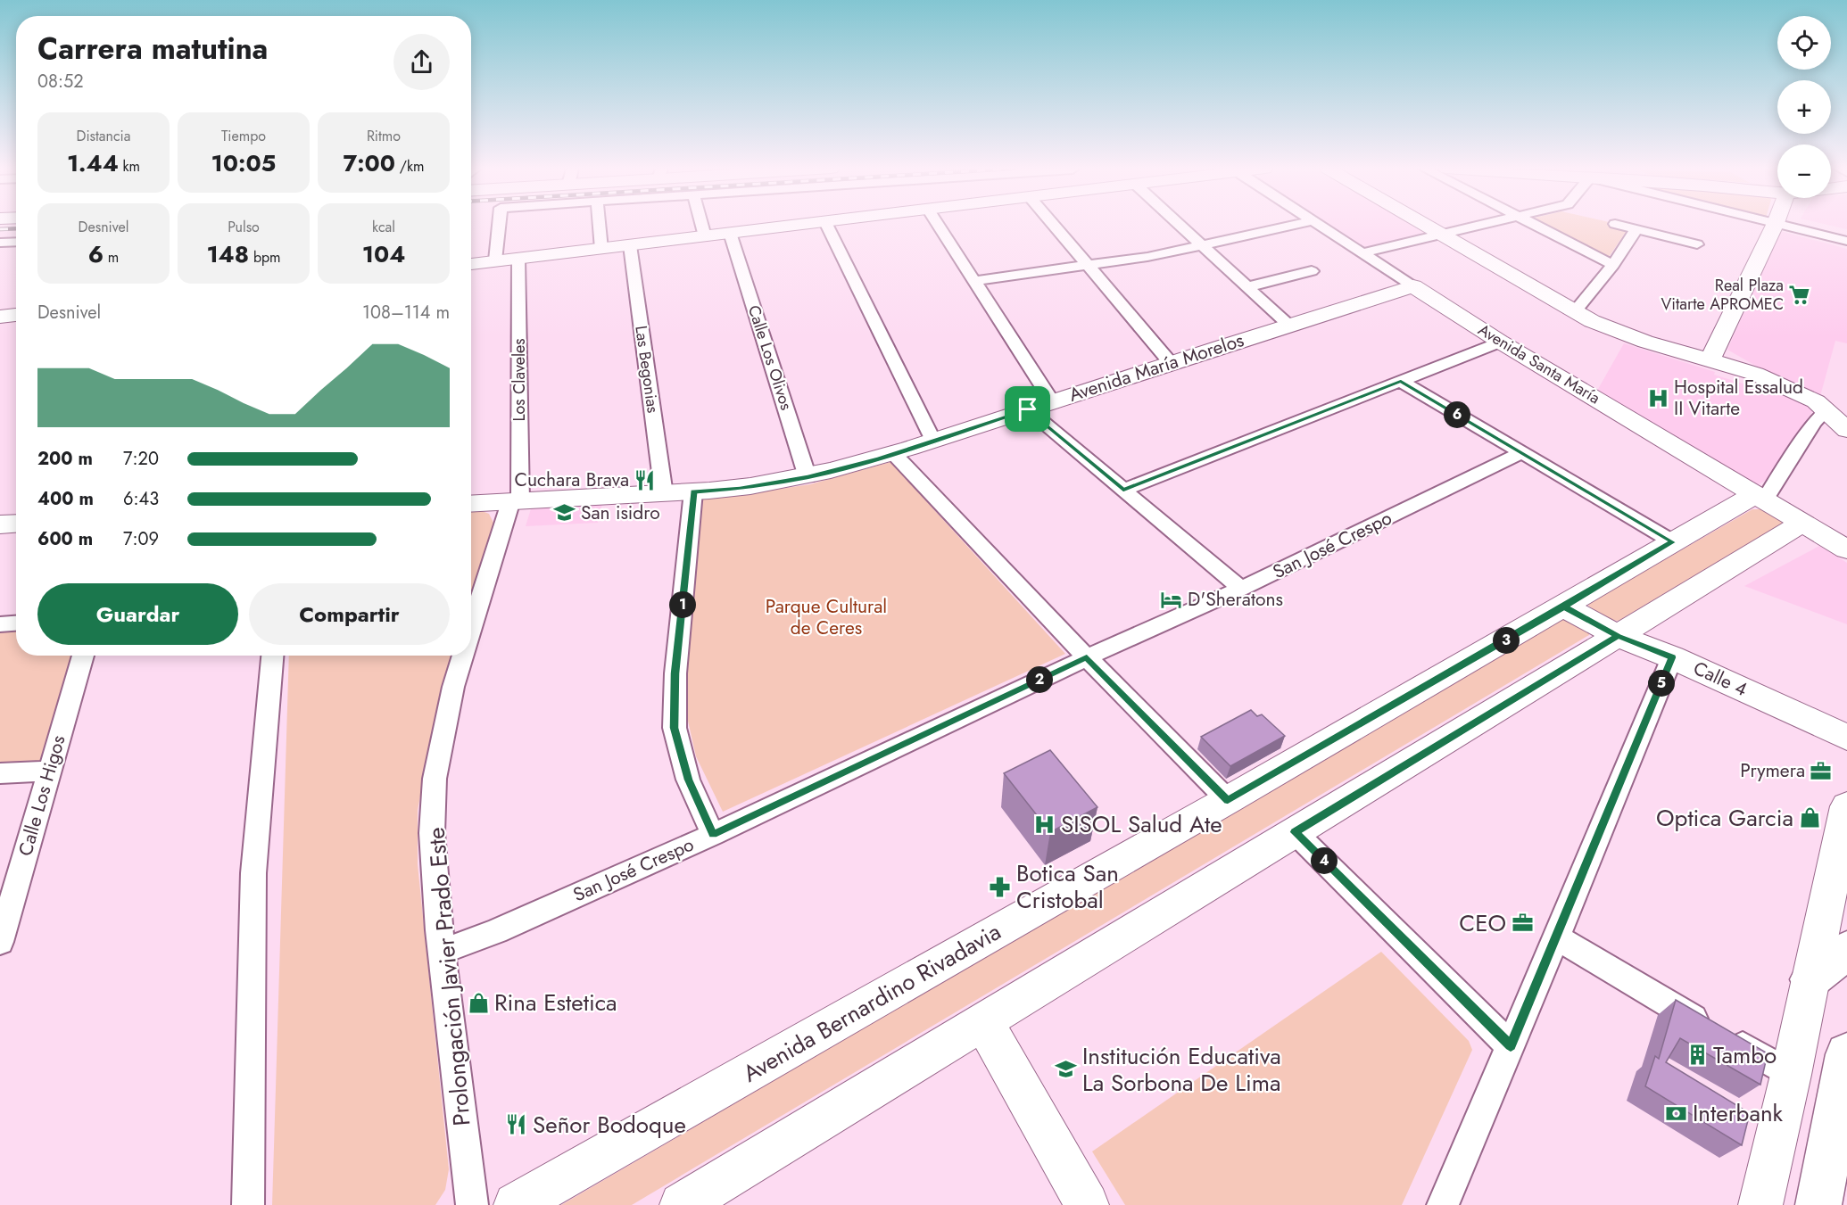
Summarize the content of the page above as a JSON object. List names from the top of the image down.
{
  "streets": {
    "street": [
      "Calle Los Olivos",
      "Avenida Santa María",
      "Avenida María Morelos",
      "Las Begonias",
      "Los Claveles",
      "San José Crespo",
      "Calle 4",
      "Calle Los Higos",
      "Prolongación Javier Prado Este",
      "Avenida Bernardino Rivadavia"
    ]
  },
  "crossings": [
    ["Calle Los Olivos", "Avenida María Morelos"],
    ["Avenida Santa María", "Avenida María Morelos"],
    ["Avenida Santa María", "Avenida Bernardino Rivadavia"],
    ["Avenida María Morelos", "Las Begonias"],
    ["Avenida María Morelos", "Los Claveles"],
    ["Avenida María Morelos", "Prolongación Javier Prado Este"],
    ["Los Claveles", "Prolongación Javier Prado Este"],
    ["San José Crespo", "Prolongación Javier Prado Este"],
    ["Calle 4", "Avenida Bernardino Rivadavia"]
  ],
  "parks": ["Parque Cultural de Ceres"],
  "places": {
    "supermarket": ["Real Plaza Vitarte APROMEC"],
    "hospital": ["Hospital Essalud II Vitarte", "SISOL Salud Ate"],
    "restaurant": ["Cuchara Brava", "Señor Bodoque"],
    "school or university": ["San isidro", "Institución Educativa La Sorbona De Lima"],
    "hotel": ["D'Sheratons"],
    "office": ["Prymera", "CEO"],
    "shop": ["Optica Garcia", "Rina Estetica"],
    "pharmacy": ["Botica San Cristobal"],
    "building": ["Tambo"],
    "bank": ["Interbank"]
  },
  "page": {
    "map_buttons": ["+", "−"],
    "heading": ["Carrera matutina", "08:52"],
    "stats": [
      ["Distancia", "1.44 km"],
      ["Tiempo", "10:05"],
      ["Ritmo", "7:00 /km"],
      ["Desnivel", "6 m"],
      ["Pulso", "148 bpm"],
      ["kcal", "104"]
    ],
    "chart": ["Desnivel", "108–114 m"],
    "pins": [
      "6",
      "1",
      "3",
      "2",
      "5",
      "4"
    ],
    "list": [
      {
        "name": "200 m",
        "note": "7:20"
      },
      {
        "name": "400 m",
        "note": "6:43"
      },
      {
        "name": "600 m",
        "note": "7:09"
      }
    ],
    "buttons": ["Guardar", "Compartir"]
  }
}
